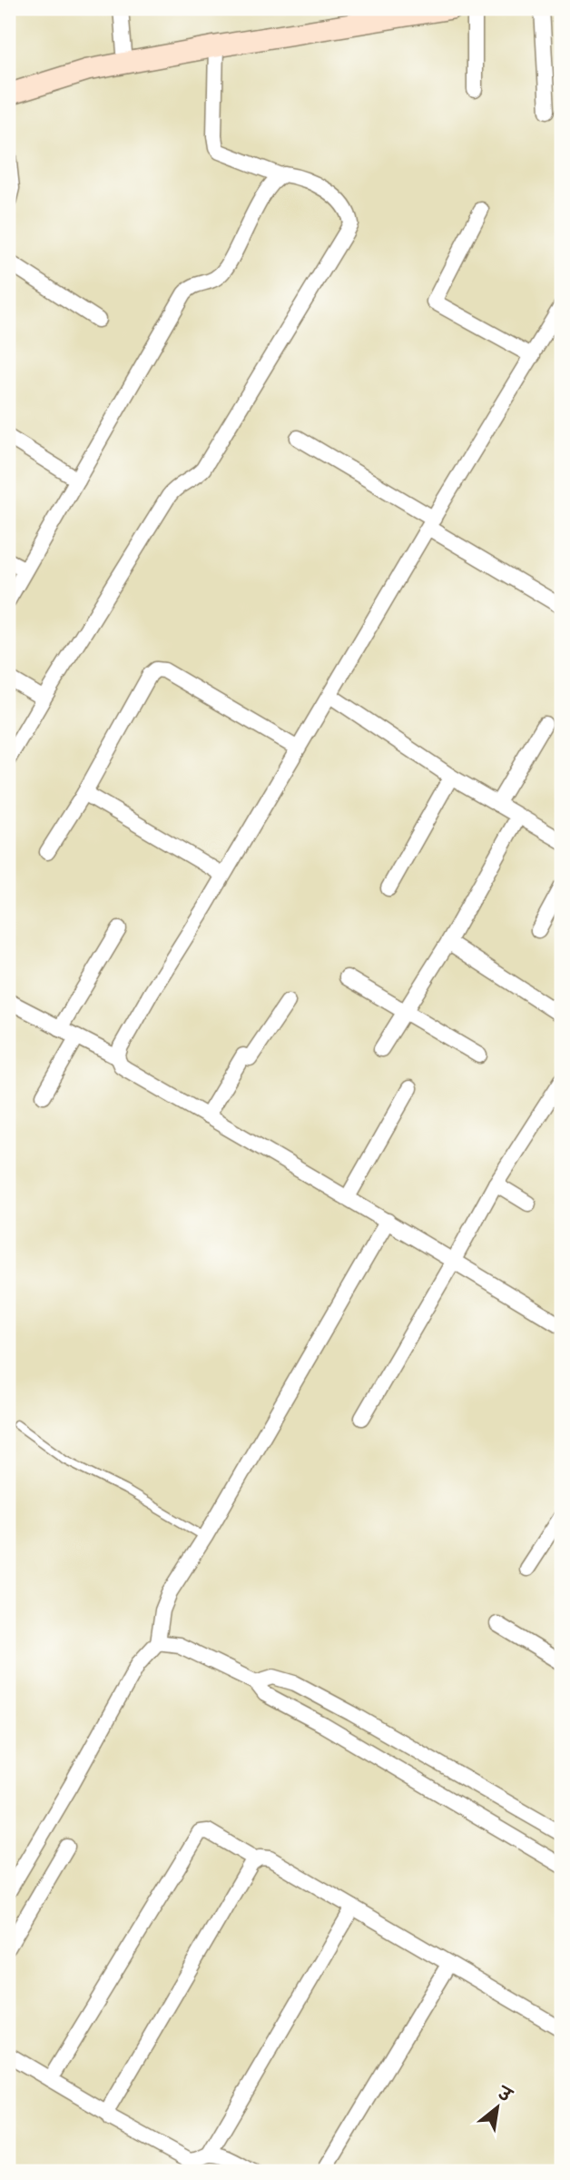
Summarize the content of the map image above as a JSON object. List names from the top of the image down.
{
  "north": "top right"
}
